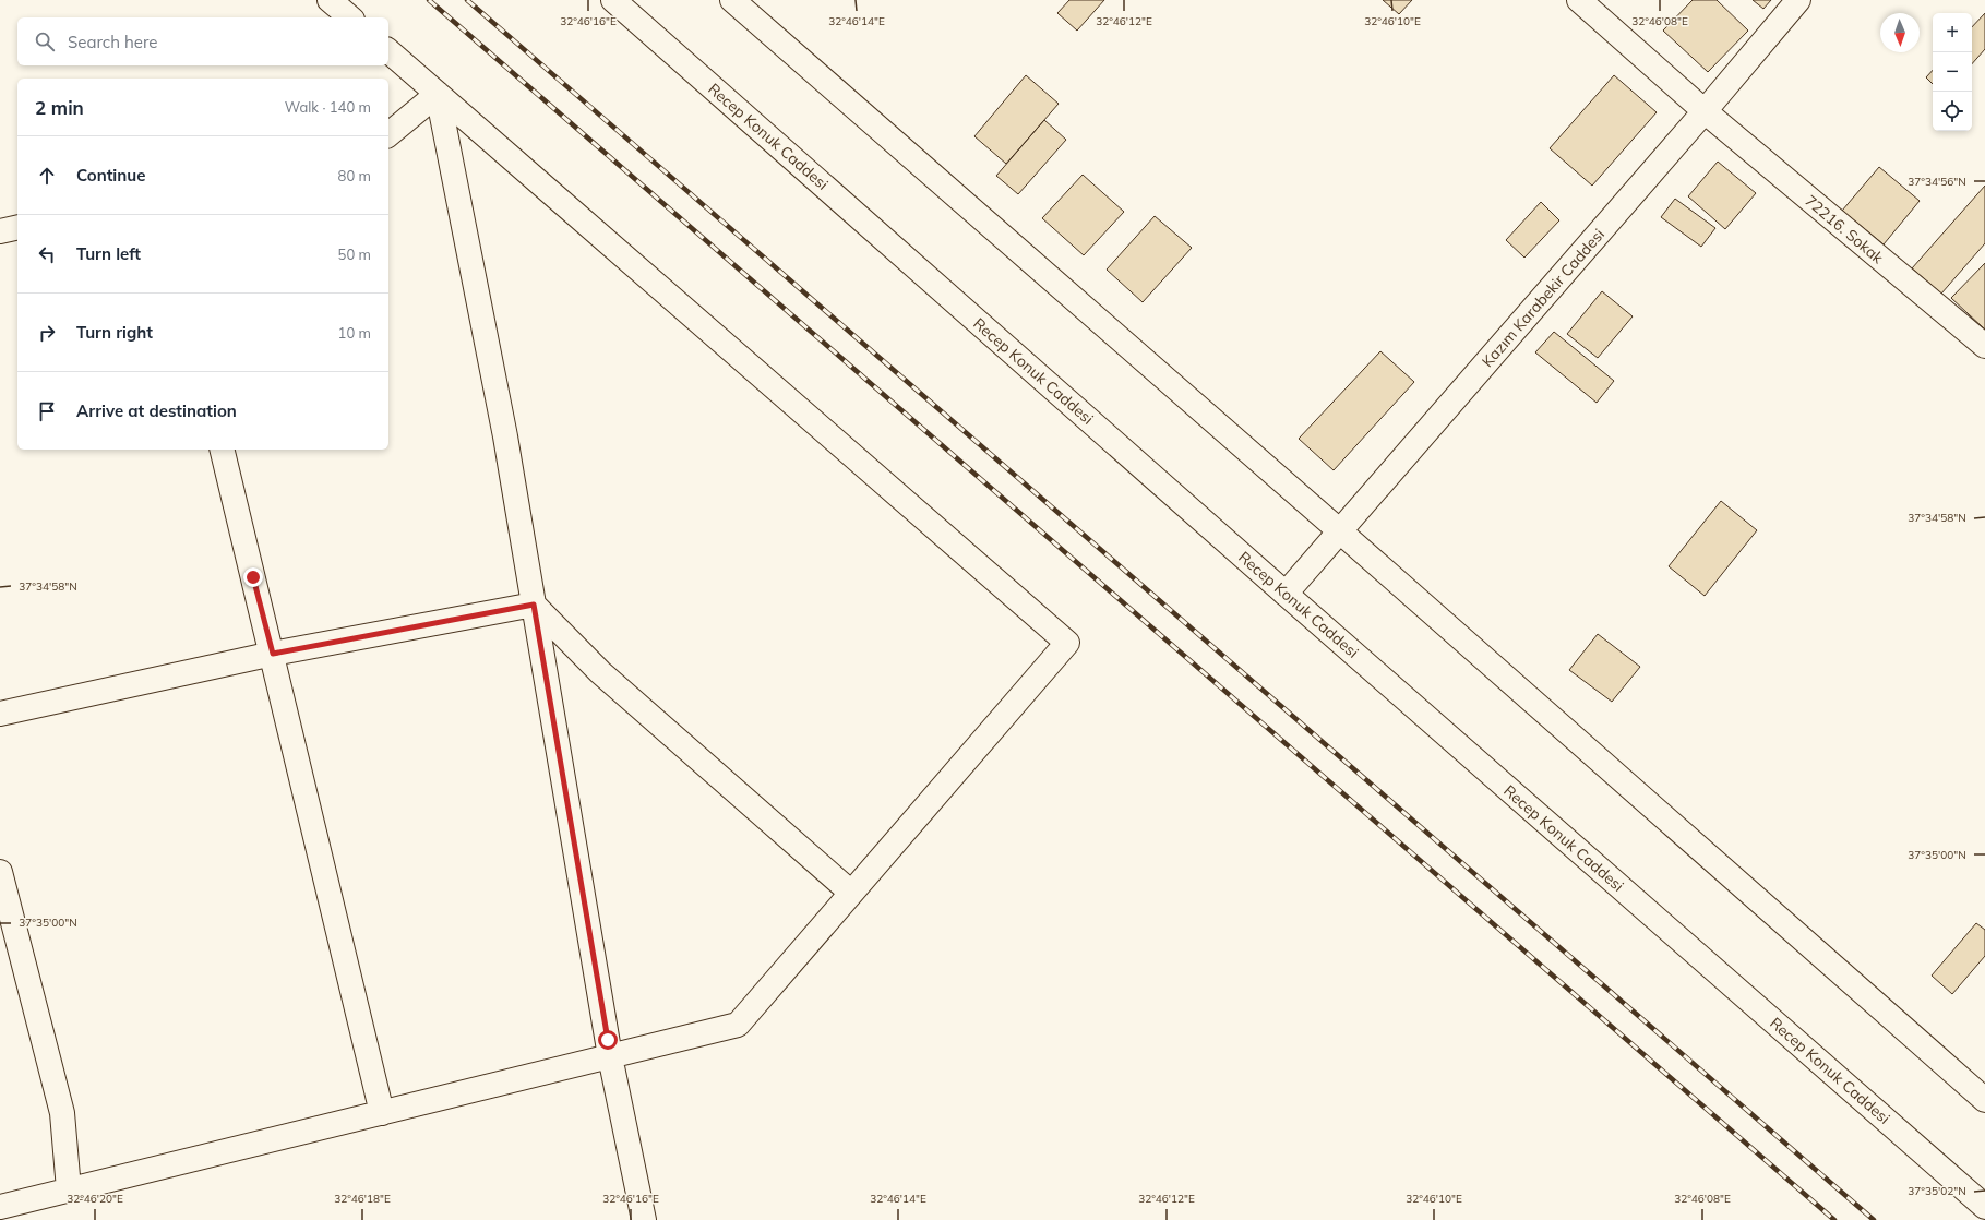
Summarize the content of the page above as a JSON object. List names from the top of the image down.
{
  "streets": {
    "street": ["Recep Konuk Caddesi", "72216. Sokak", "Kazım Karabekir Caddesi"]
  },
  "crossings": [
    ["Recep Konuk Caddesi", "Kazım Karabekir Caddesi"],
    ["72216. Sokak", "Kazım Karabekir Caddesi"]
  ],
  "north": "bottom",
  "page": {
    "map_buttons": ["+", "−"],
    "search": "Search here",
    "heading": ["2 min", "Walk · 140 m"],
    "list": [
      ["Continue", "80 m"],
      ["Turn left", "50 m"],
      ["Turn right", "10 m"],
      "Arrive at destination"
    ]
  },
  "coordinates": [
    "32°46'16\"E",
    "32°46'14\"E",
    "32°46'12\"E",
    "32°46'10\"E",
    "32°46'08\"E",
    "37°34'56\"N",
    "37°34'58\"N",
    "37°35'00\"N",
    "37°35'02\"N",
    "32°46'20\"E",
    "32°46'18\"E"
  ]
}
